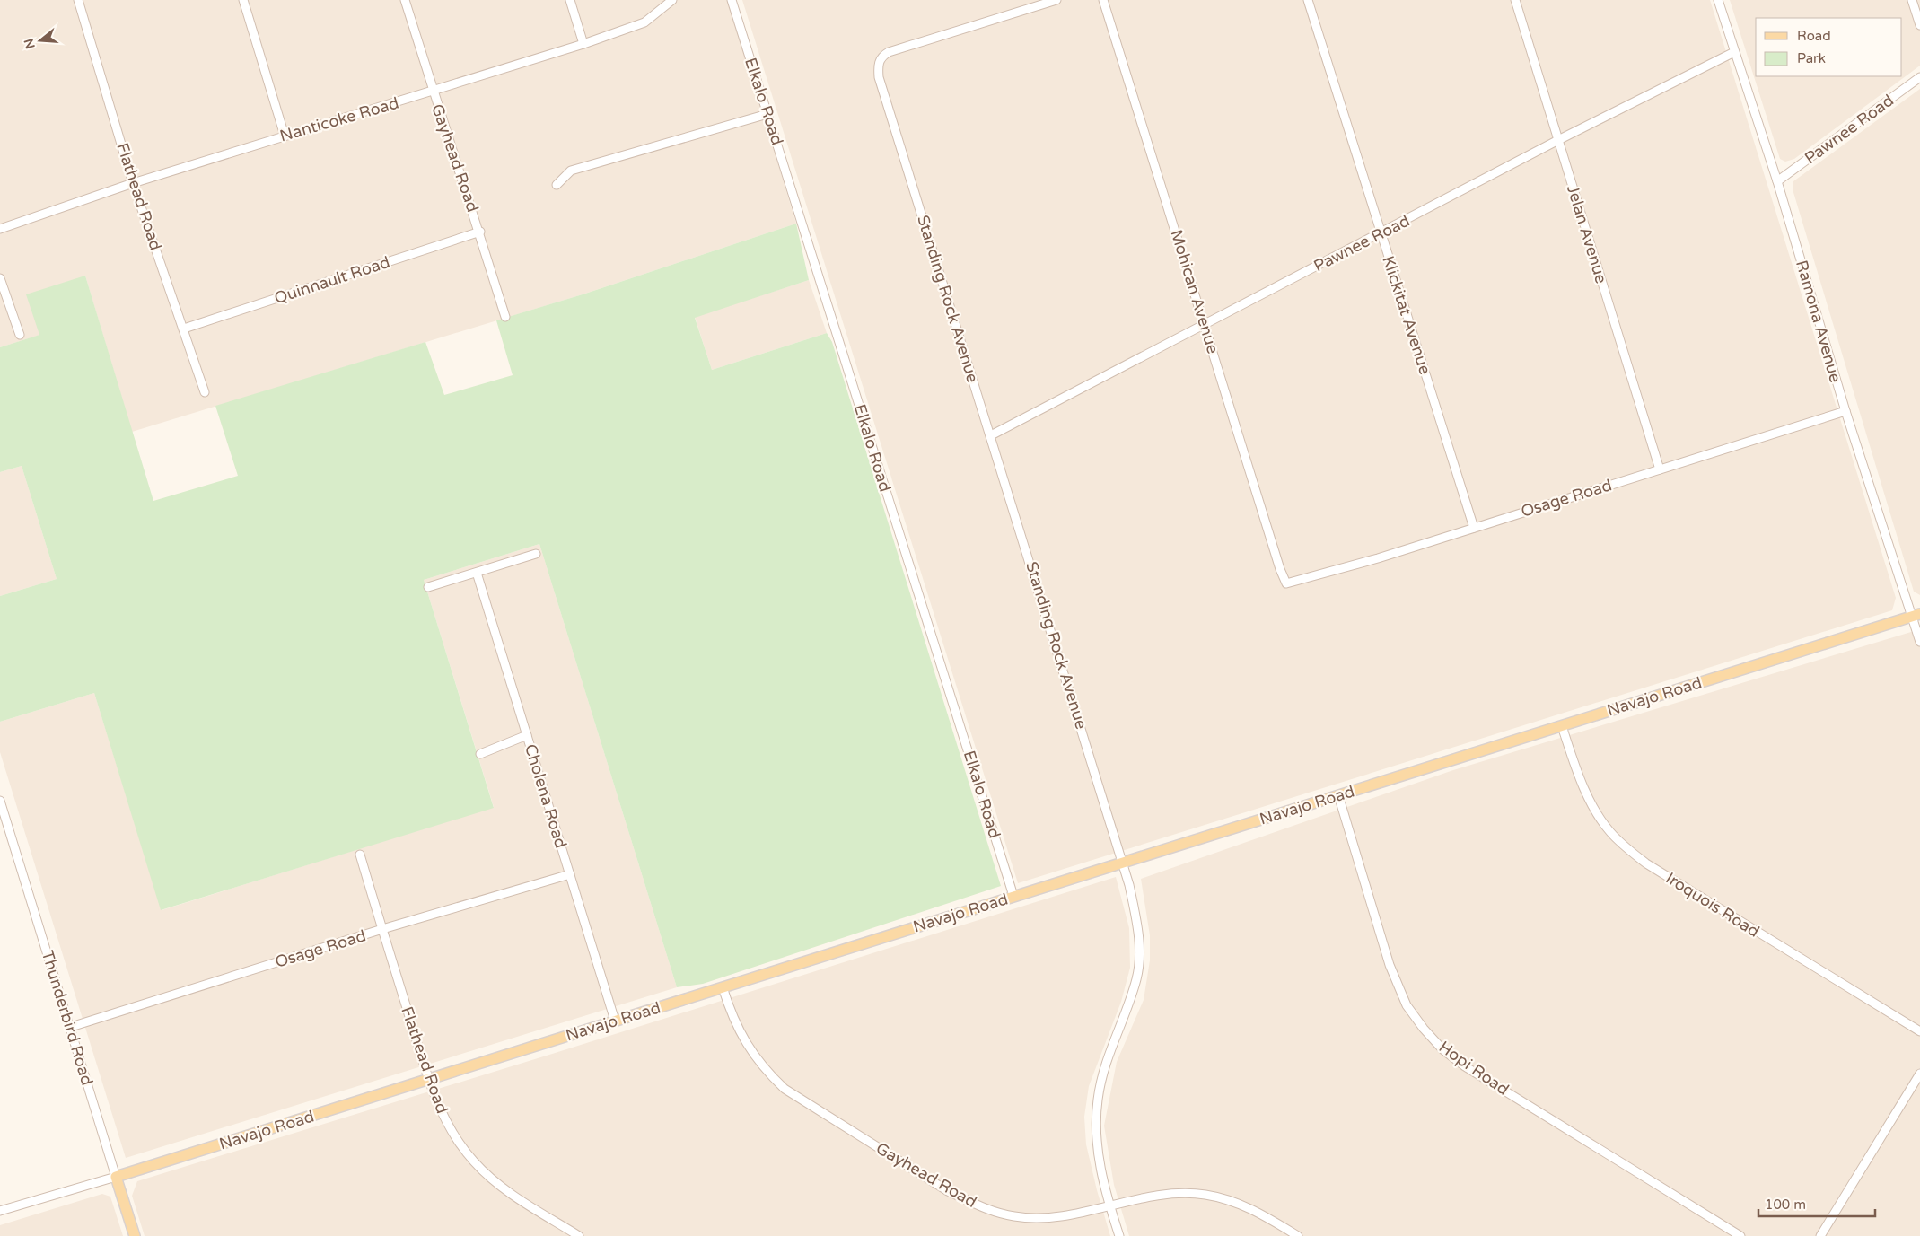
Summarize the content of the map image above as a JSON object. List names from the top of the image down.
{
  "streets": {
    "main road": ["Navajo Road", "Thunderbird Road"],
    "street": [
      "Elkalo Road",
      "Nanticoke Road",
      "Pawnee Road",
      "Gayhead Road",
      "Flathead Road",
      "Jelan Avenue",
      "Quinnault Road",
      "Mohican Avenue",
      "Standing Rock Avenue",
      "Klickitat Avenue",
      "Ramona Avenue",
      "Osage Road",
      "Cholena Road",
      "Iroquois Road",
      "Hopi Road"
    ]
  },
  "crossings": [
    ["Elkalo Road", "Navajo Road"],
    ["Nanticoke Road", "Gayhead Road"],
    ["Nanticoke Road", "Flathead Road"],
    ["Pawnee Road", "Jelan Avenue"],
    ["Pawnee Road", "Mohican Avenue"],
    ["Pawnee Road", "Standing Rock Avenue"],
    ["Pawnee Road", "Klickitat Avenue"],
    ["Pawnee Road", "Ramona Avenue"],
    ["Gayhead Road", "Quinnault Road"],
    ["Gayhead Road", "Standing Rock Avenue"],
    ["Gayhead Road", "Navajo Road"],
    ["Flathead Road", "Quinnault Road"],
    ["Flathead Road", "Osage Road"],
    ["Flathead Road", "Navajo Road"],
    ["Jelan Avenue", "Osage Road"],
    ["Mohican Avenue", "Osage Road"],
    ["Standing Rock Avenue", "Navajo Road"],
    ["Klickitat Avenue", "Osage Road"],
    ["Ramona Avenue", "Osage Road"],
    ["Ramona Avenue", "Navajo Road"],
    ["Osage Road", "Cholena Road"],
    ["Osage Road", "Thunderbird Road"],
    ["Navajo Road", "Cholena Road"],
    ["Navajo Road", "Iroquois Road"],
    ["Navajo Road", "Thunderbird Road"],
    ["Navajo Road", "Hopi Road"]
  ],
  "legend": ["Road", "Park"],
  "scale_bar": "100 m",
  "north": "left"
}
